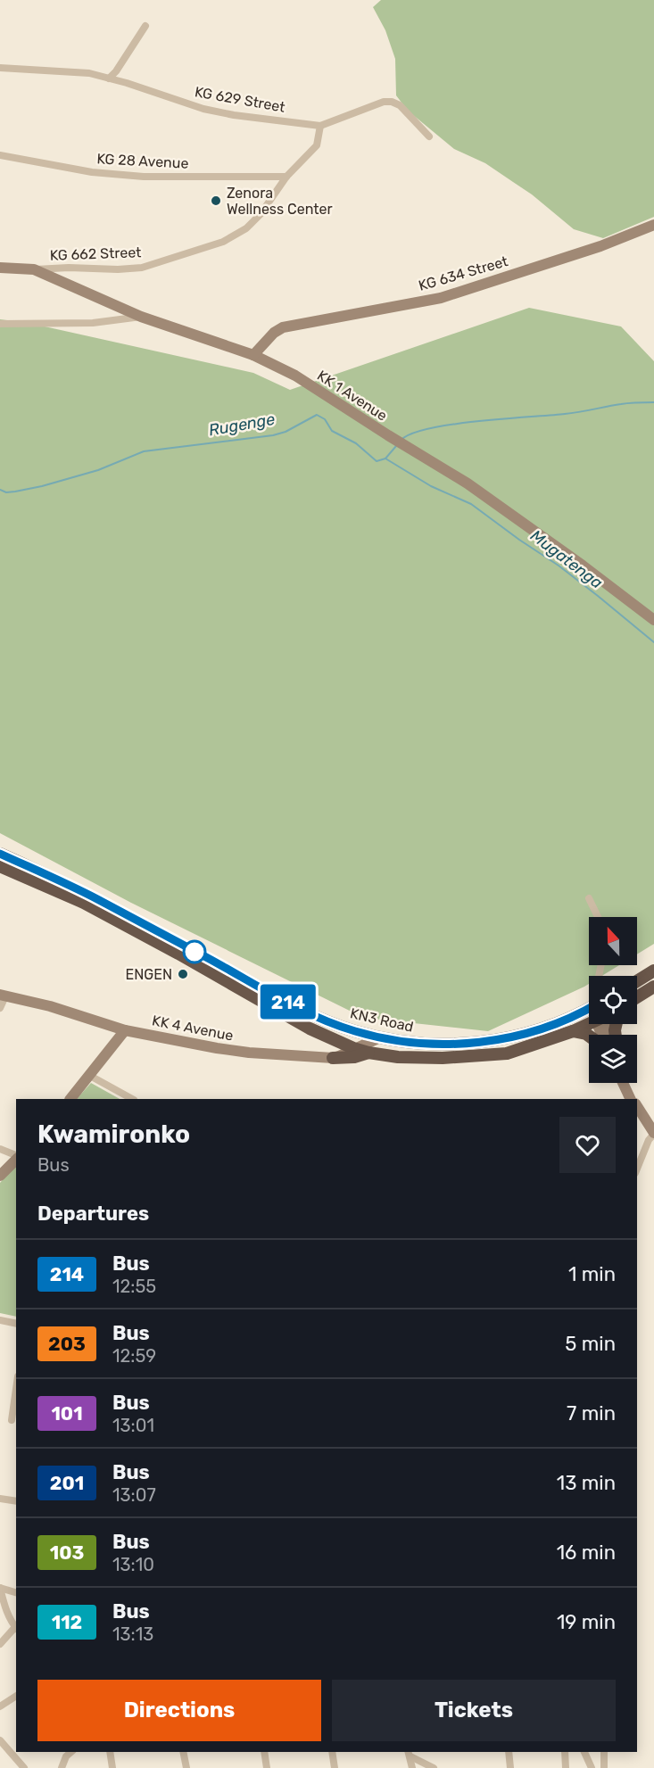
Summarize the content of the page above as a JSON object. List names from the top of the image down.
{
  "streets": {
    "highway": ["KN3 Road"],
    "main road": ["KG 634 Street", "KK 1 Avenue", "KK 4 Avenue"],
    "street": ["KG 629 Street", "KG 28 Avenue", "KG 662 Street"]
  },
  "crossings": [
    ["KG 629 Street", "KG 662 Street"],
    ["KG 28 Avenue", "KG 662 Street"],
    ["KG 662 Street", "KK 1 Avenue"],
    ["KG 634 Street", "KK 1 Avenue"]
  ],
  "water": ["Rugenge", "Mugatenga"],
  "places": ["Zenora Wellness Center", "ENGEN"],
  "lines": ["bus line 214"],
  "north": "top",
  "page": {
    "on_map": "214",
    "heading": [
      ["Kwamironko", "Bus"],
      "Departures"
    ],
    "list": [
      {
        "mark": "214",
        "name": "Bus",
        "note": "12:55",
        "value": "1 min"
      },
      {
        "mark": "203",
        "name": "Bus",
        "note": "12:59",
        "value": "5 min"
      },
      {
        "mark": "101",
        "name": "Bus",
        "note": "13:01",
        "value": "7 min"
      },
      {
        "mark": "201",
        "name": "Bus",
        "note": "13:07",
        "value": "13 min"
      },
      {
        "mark": "103",
        "name": "Bus",
        "note": "13:10",
        "value": "16 min"
      },
      {
        "mark": "112",
        "name": "Bus",
        "note": "13:13",
        "value": "19 min"
      }
    ],
    "buttons": ["Directions", "Tickets"]
  }
}
